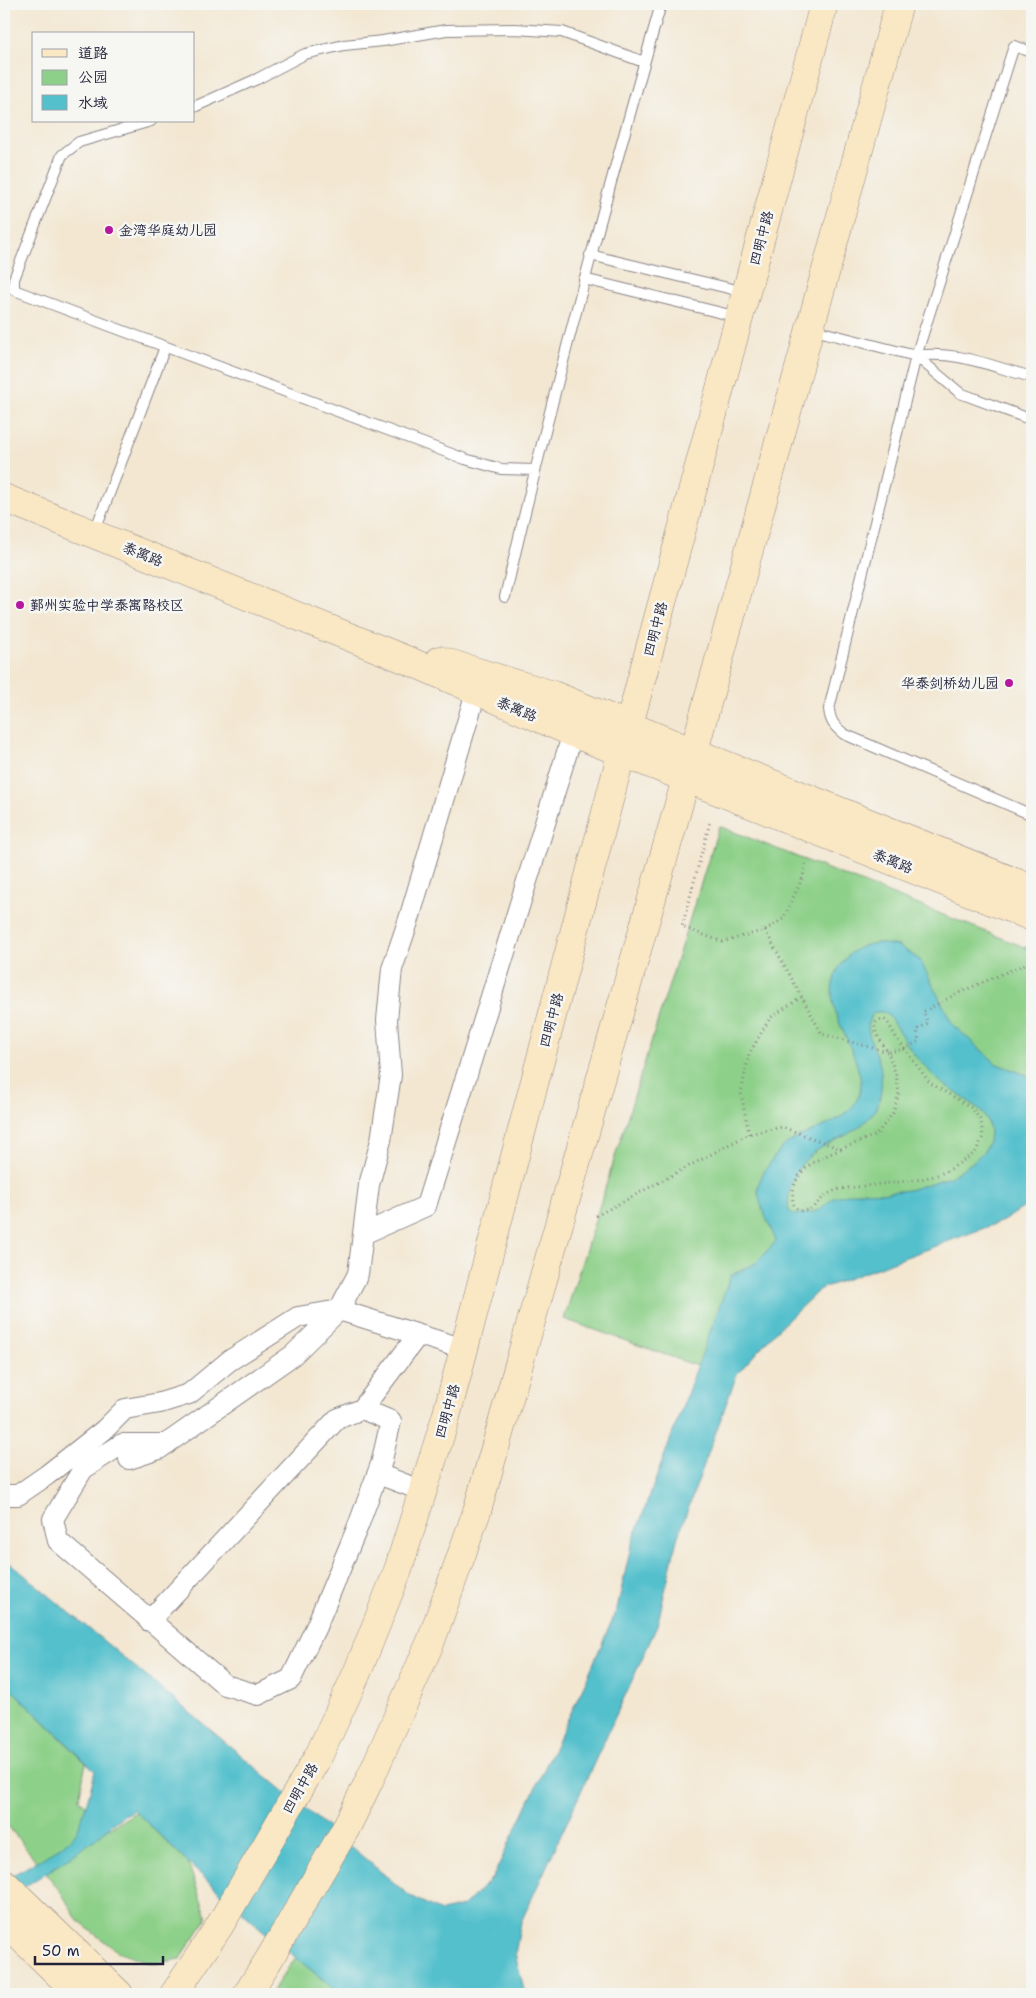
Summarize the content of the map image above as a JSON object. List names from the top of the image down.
{
  "streets": {
    "main road": ["四明中路", "泰寓路"]
  },
  "crossings": [
    ["四明中路", "泰寓路"]
  ],
  "places": ["金湾华庭幼儿园", "鄞州实验中学泰寓路校区", "华泰剑桥幼儿园"],
  "legend": ["道路", "公园", "水域"],
  "scale_bar": "50 m"
}
